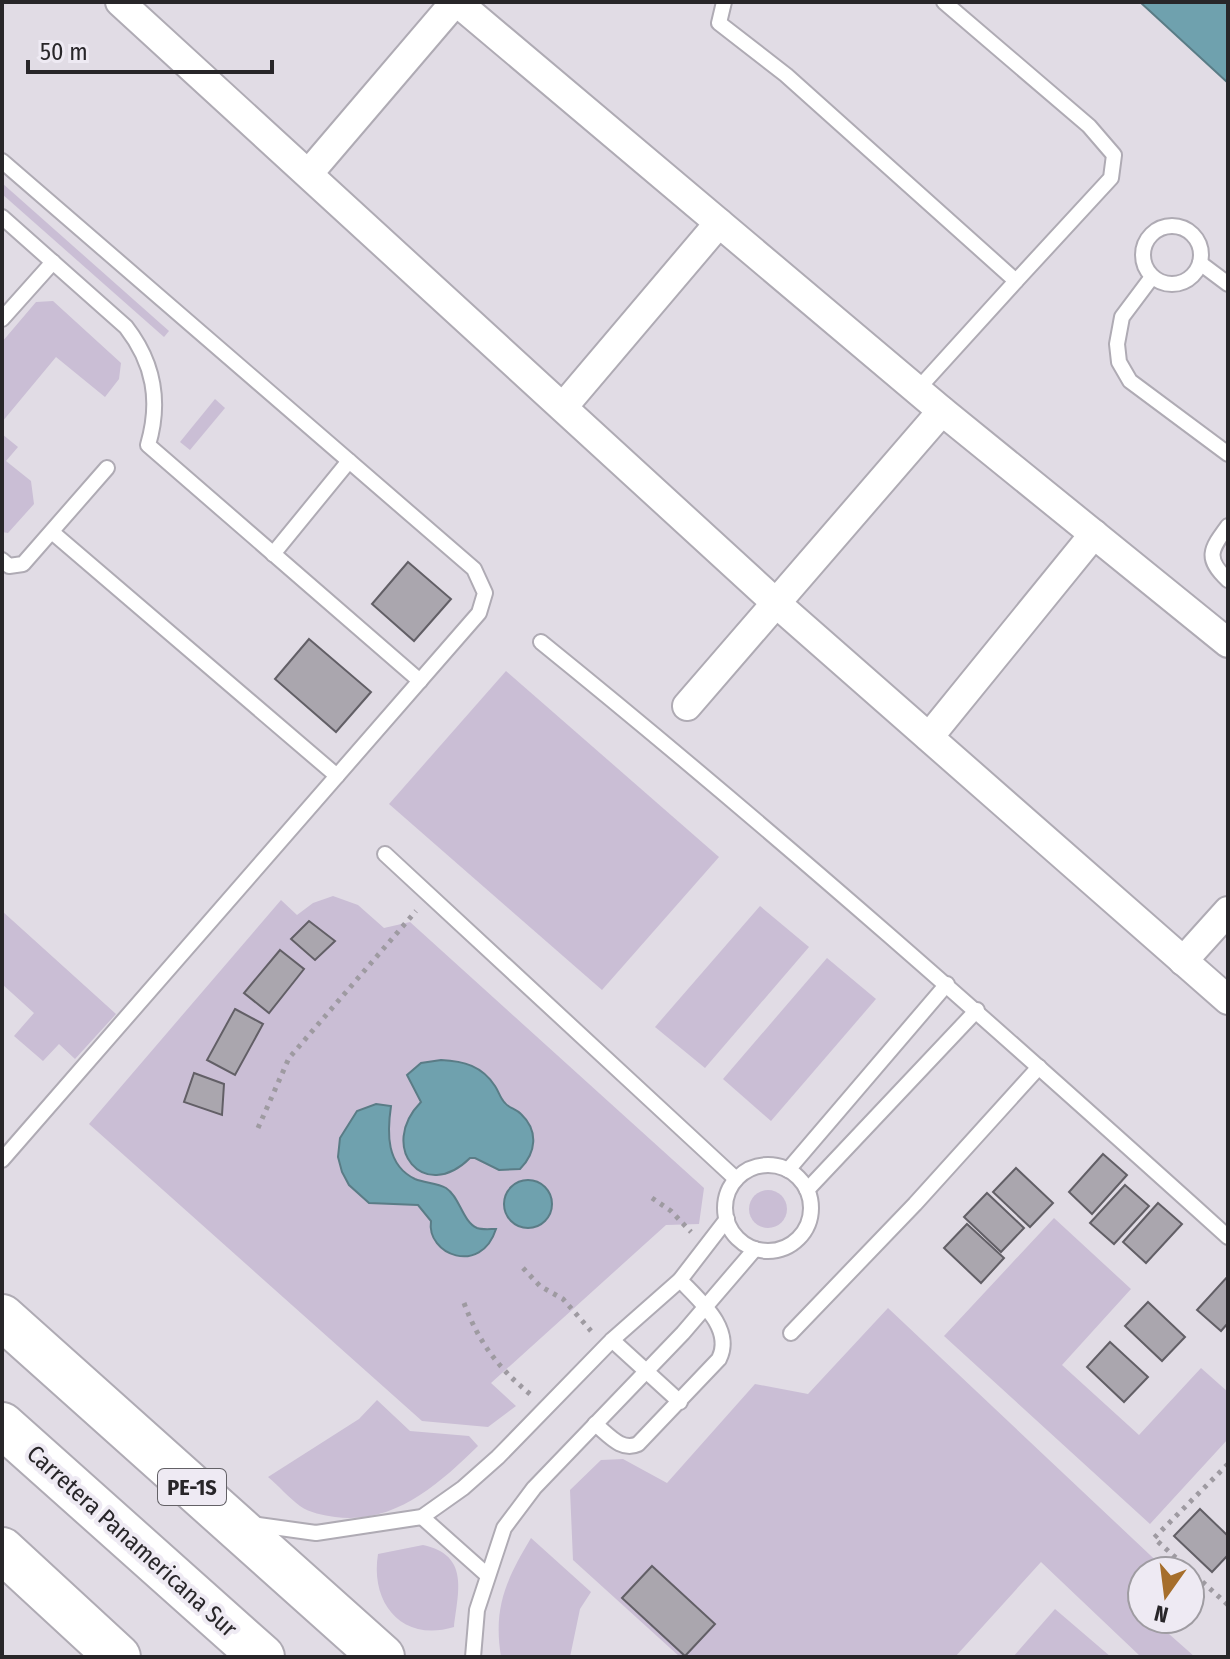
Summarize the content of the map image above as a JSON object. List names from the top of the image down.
{
  "streets": {
    "main road": ["PE-1S", "Carretera Panamericana Sur"]
  },
  "scale_bar": "50 m",
  "north": "bottom"
}
